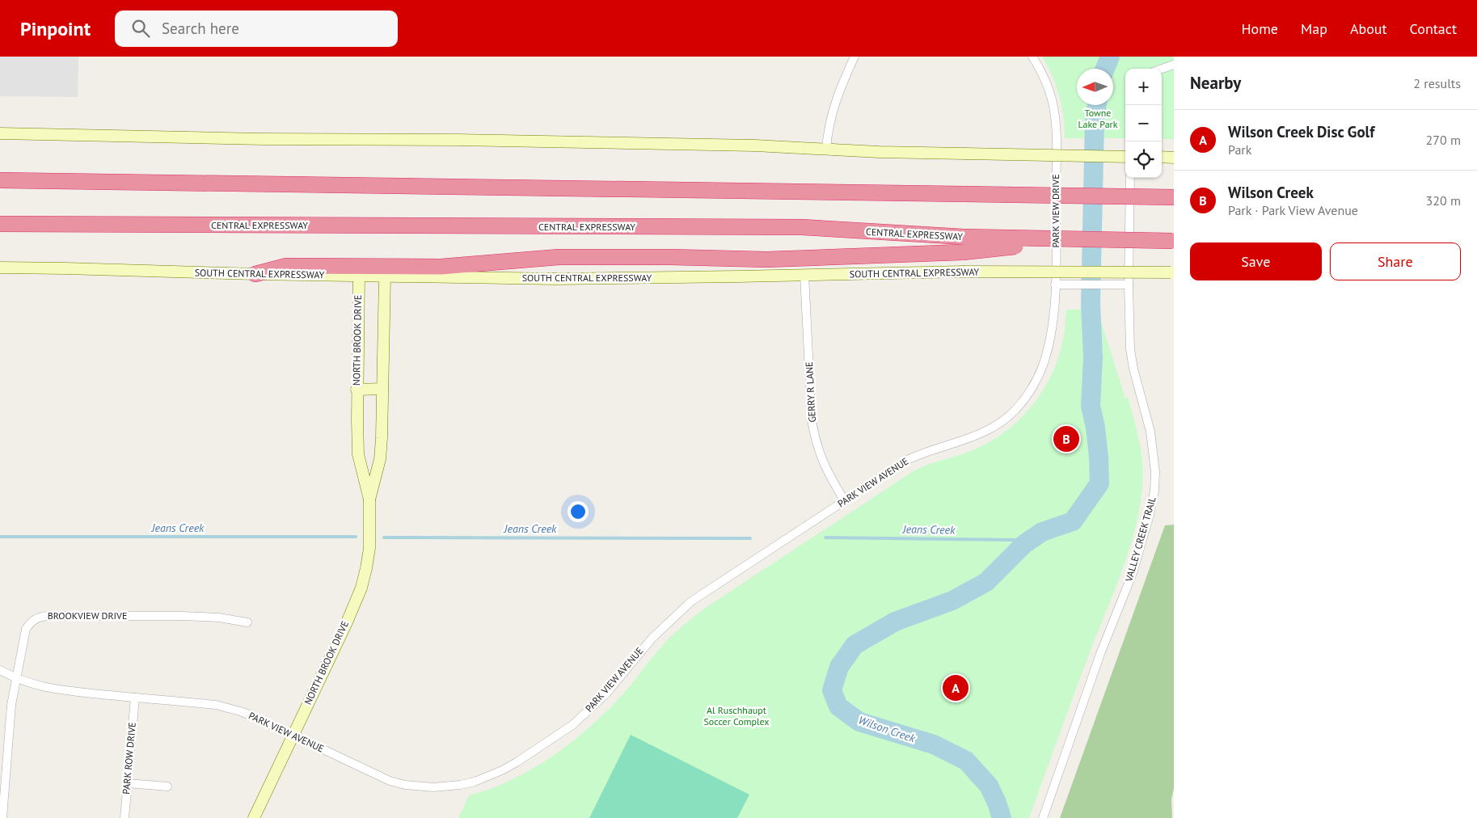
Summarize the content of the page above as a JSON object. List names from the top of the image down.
{
  "streets": {
    "highway": ["CENTRAL EXPRESSWAY"],
    "main road": ["SOUTH CENTRAL EXPRESSWAY", "NORTH BROOK DRIVE"],
    "street": [
      "PARK VIEW DRIVE",
      "GERRY R LANE",
      "PARK VIEW AVENUE",
      "VALLEY CREEK TRAIL",
      "BROOKVIEW DRIVE",
      "PARK ROW DRIVE"
    ]
  },
  "crossings": [
    ["PARK VIEW DRIVE", "PARK VIEW AVENUE"],
    ["SOUTH CENTRAL EXPRESSWAY", "NORTH BROOK DRIVE"],
    ["SOUTH CENTRAL EXPRESSWAY", "GERRY R LANE"],
    ["NORTH BROOK DRIVE", "PARK VIEW AVENUE"],
    ["GERRY R LANE", "PARK VIEW AVENUE"],
    ["PARK VIEW AVENUE", "BROOKVIEW DRIVE"],
    ["PARK VIEW AVENUE", "PARK ROW DRIVE"]
  ],
  "water": ["Jeans Creek", "Wilson Creek"],
  "parks": ["Towne Lake Park", "Al Ruschhaupt Soccer Complex"],
  "north": "left",
  "page": {
    "header": "Pinpoint",
    "search": "Search here",
    "nav": [
      "Home",
      "Map",
      "About",
      "Contact"
    ],
    "heading": ["Nearby", "2 results"],
    "map_buttons": ["+", "−"],
    "list": [
      {
        "mark": "A",
        "name": "Wilson Creek Disc Golf",
        "note": "Park",
        "value": "270 m"
      },
      {
        "mark": "B",
        "name": "Wilson Creek",
        "note": "Park · Park View Avenue",
        "value": "320 m"
      }
    ],
    "buttons": ["Save", "Share"],
    "pins": ["B", "A"]
  }
}
